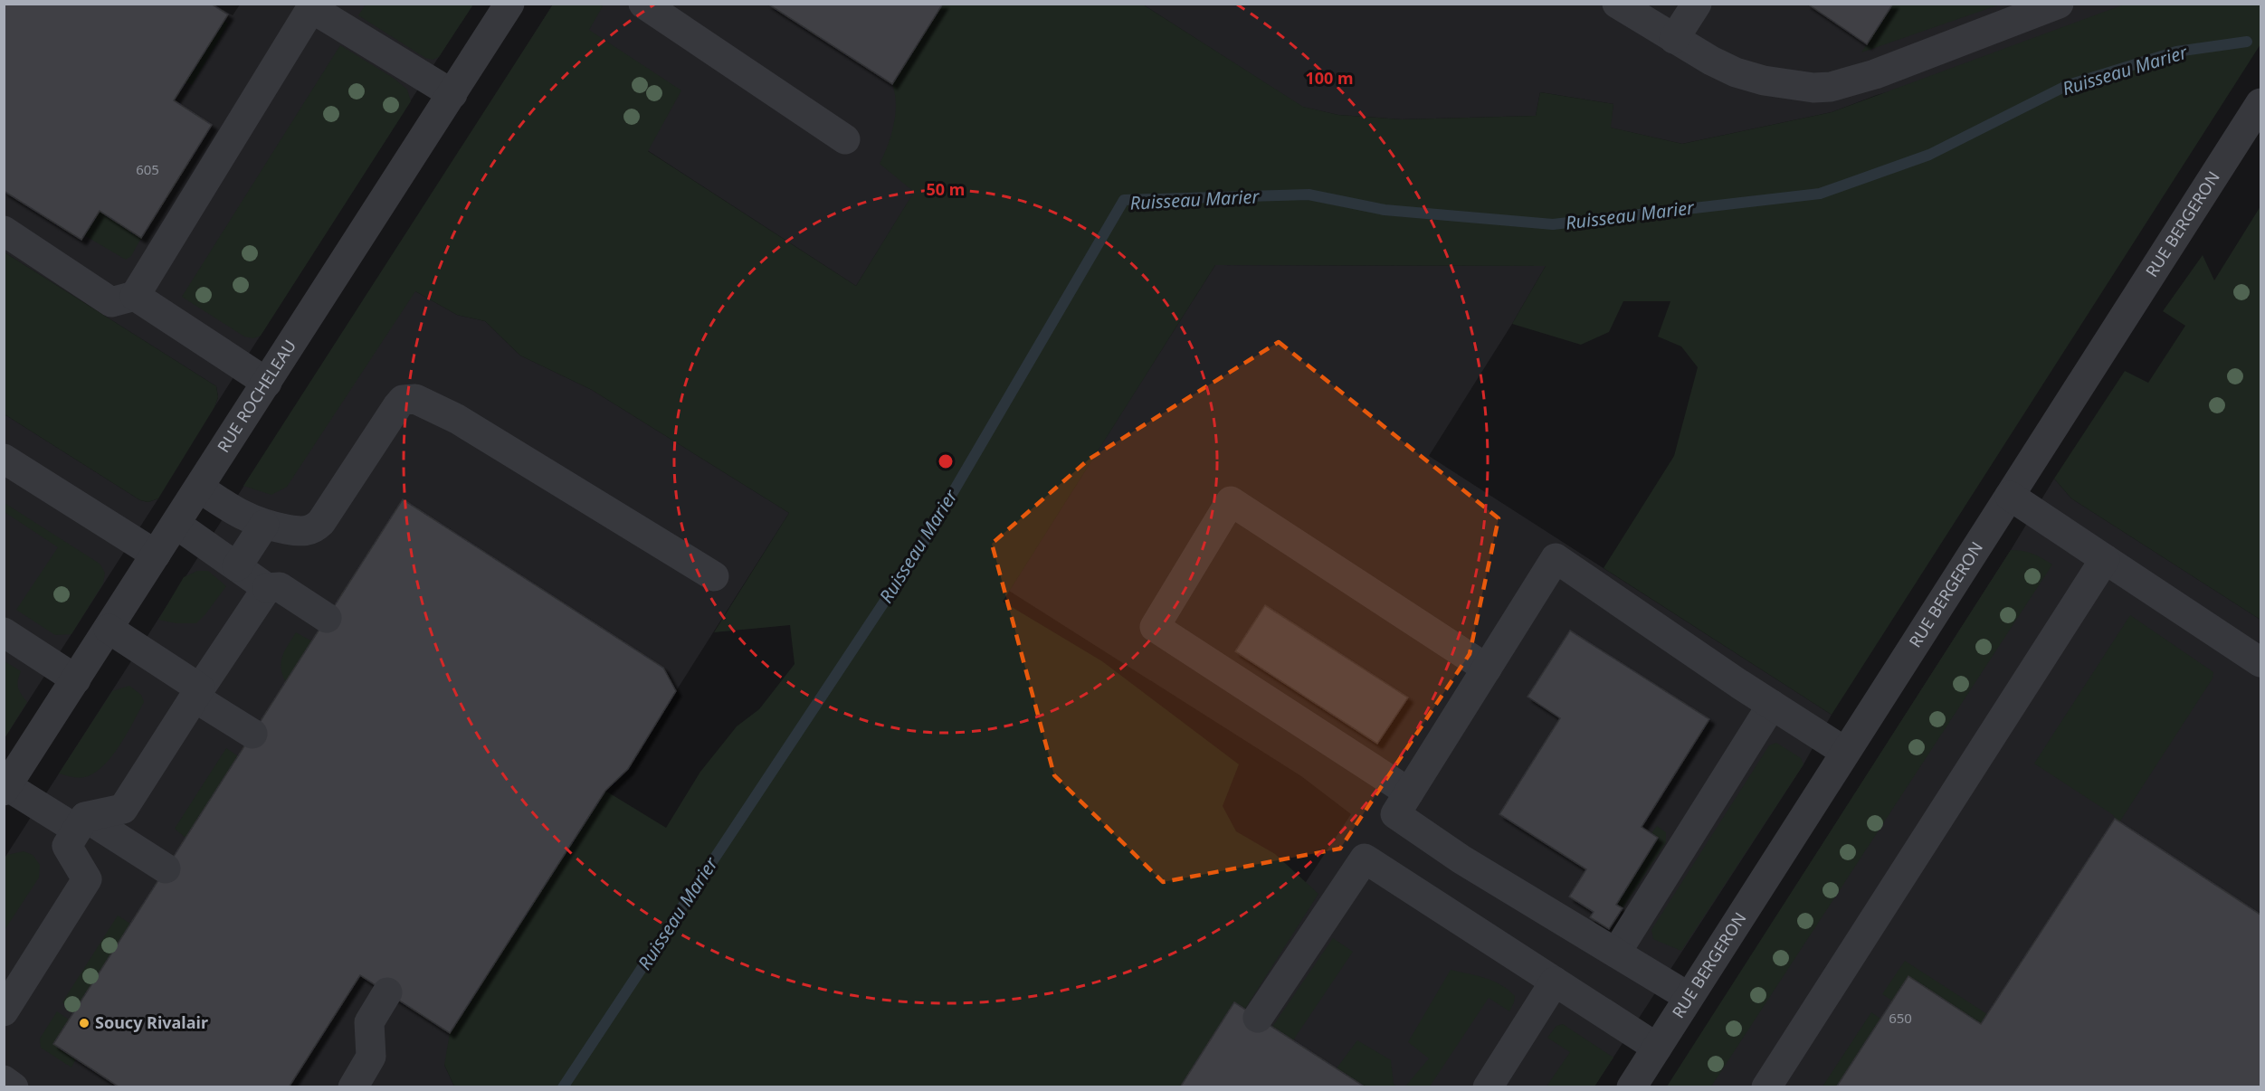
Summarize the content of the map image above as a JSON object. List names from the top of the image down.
{
  "streets": {
    "street": ["RUE BERGERON", "RUE ROCHELEAU"]
  },
  "water": ["Ruisseau Marier"],
  "places": ["Soucy Rivalair"],
  "house_numbers": ["605", "650"],
  "rings": ["100 m", "50 m"]
}
